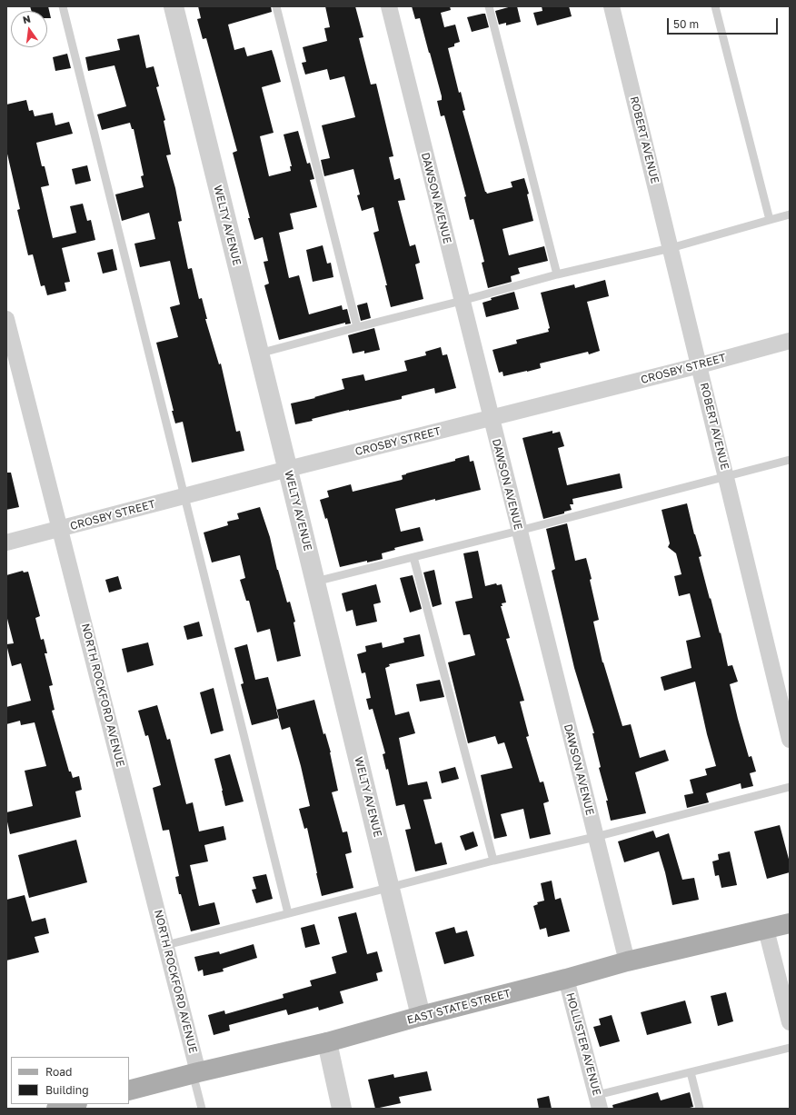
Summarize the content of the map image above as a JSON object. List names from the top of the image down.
{
  "streets": {
    "main road": ["EAST STATE STREET"],
    "street": [
      "ROBERT AVENUE",
      "DAWSON AVENUE",
      "WELTY AVENUE",
      "CROSBY STREET",
      "NORTH ROCKFORD AVENUE",
      "HOLLISTER AVENUE"
    ]
  },
  "crossings": [
    ["ROBERT AVENUE", "CROSBY STREET"],
    ["DAWSON AVENUE", "CROSBY STREET"],
    ["DAWSON AVENUE", "EAST STATE STREET"],
    ["WELTY AVENUE", "CROSBY STREET"],
    ["WELTY AVENUE", "EAST STATE STREET"],
    ["CROSBY STREET", "NORTH ROCKFORD AVENUE"],
    ["NORTH ROCKFORD AVENUE", "EAST STATE STREET"],
    ["EAST STATE STREET", "HOLLISTER AVENUE"]
  ],
  "legend": ["Road", "Building"],
  "scale_bar": "50 m",
  "north": "top"
}
